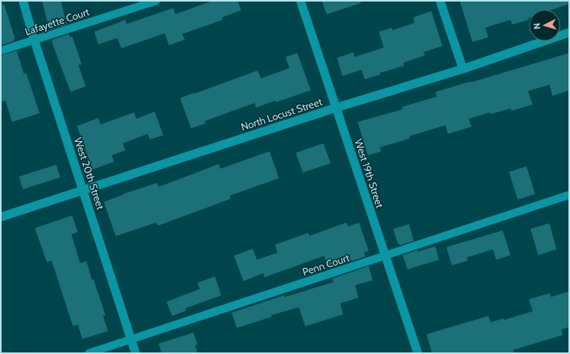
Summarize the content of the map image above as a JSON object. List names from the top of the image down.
{
  "streets": {
    "street": ["North Locust Street", "West 20th Street", "West 19th Street"],
    "lane": ["Lafayette Court", "Penn Court"]
  },
  "crossings": [
    ["Lafayette Court", "West 20th Street"],
    ["North Locust Street", "West 20th Street"],
    ["North Locust Street", "West 19th Street"],
    ["West 20th Street", "Penn Court"],
    ["West 19th Street", "Penn Court"]
  ],
  "north": "left"
}
